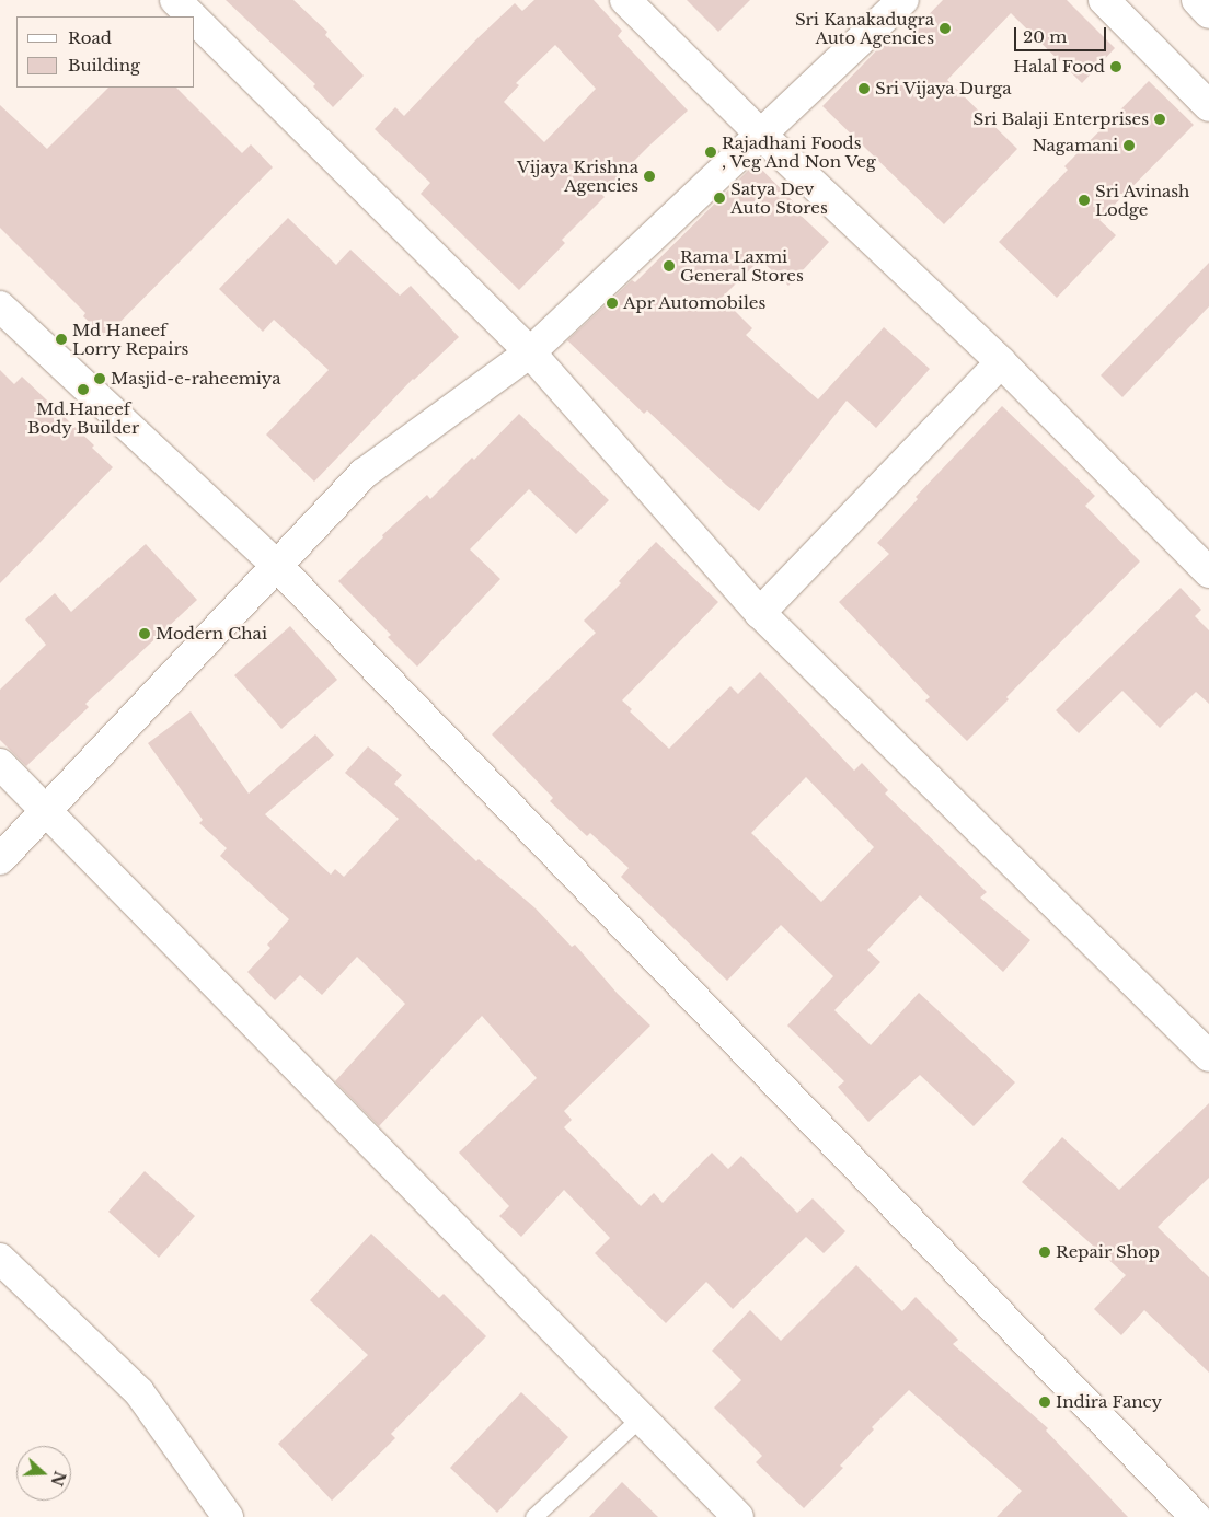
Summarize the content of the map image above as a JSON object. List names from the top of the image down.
{
  "places": [
    "Sri Kanakadugra Auto Agencies",
    "Halal Food",
    "Sri Vijaya Durga",
    "Sri Balaji Enterprises",
    "Nagamani",
    "Rajadhani Foods , Veg And Non Veg",
    "Vijaya Krishna Agencies",
    "Satya Dev Auto Stores",
    "Sri Avinash Lodge",
    "Rama Laxmi General Stores",
    "Apr Automobiles",
    "Md Haneef Lorry Repairs",
    "Masjid-e-raheemiya",
    "Md.Haneef Body Builder",
    "Modern Chai",
    "Repair Shop",
    "Indira Fancy"
  ],
  "legend": ["Road", "Building"],
  "scale_bar": "20 m",
  "north": "right"
}
